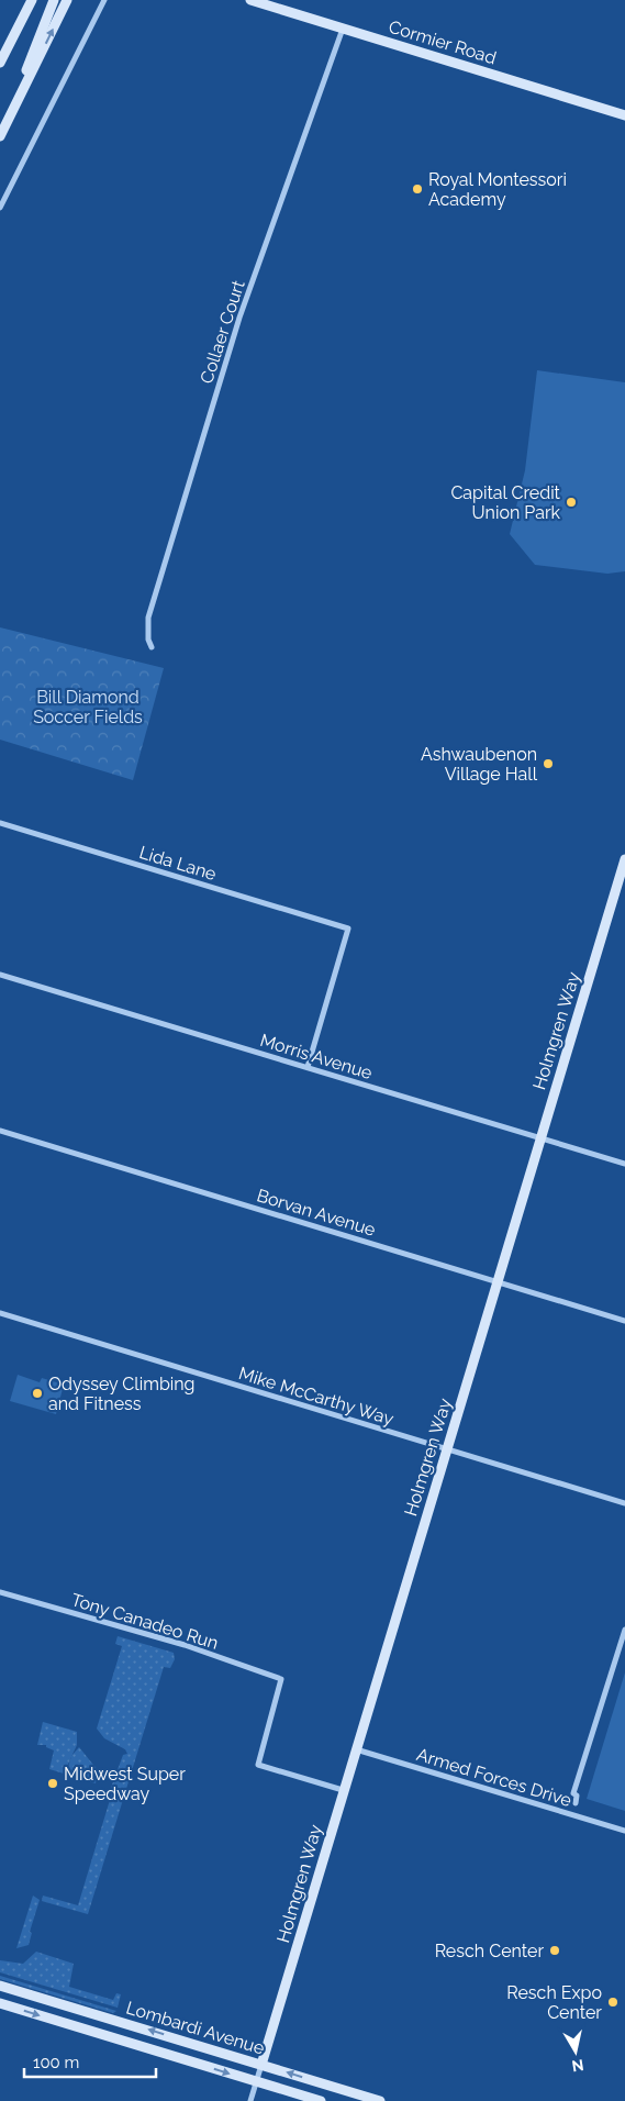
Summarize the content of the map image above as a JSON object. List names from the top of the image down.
{
  "streets": {
    "street": [
      "Cormier Road",
      "Collaer Court",
      "Lida Lane",
      "Holmgren Way",
      "Morris Avenue",
      "Borvan Avenue",
      "Mike McCarthy Way",
      "Tony Canadeo Run",
      "Armed Forces Drive",
      "Lombardi Avenue"
    ]
  },
  "crossings": [
    ["Cormier Road", "Collaer Court"],
    ["Lida Lane", "Morris Avenue"],
    ["Holmgren Way", "Morris Avenue"],
    ["Holmgren Way", "Borvan Avenue"],
    ["Holmgren Way", "Mike McCarthy Way"],
    ["Holmgren Way", "Tony Canadeo Run"],
    ["Holmgren Way", "Armed Forces Drive"],
    ["Holmgren Way", "Lombardi Avenue"]
  ],
  "parks": ["Bill Diamond Soccer Fields"],
  "places": [
    "Royal Montessori Academy",
    "Capital Credit Union Park",
    "Ashwaubenon Village Hall",
    "Odyssey Climbing and Fitness",
    "Midwest Super Speedway",
    "Resch Center",
    "Resch Expo Center"
  ],
  "scale_bar": "100 m",
  "north": "bottom"
}
